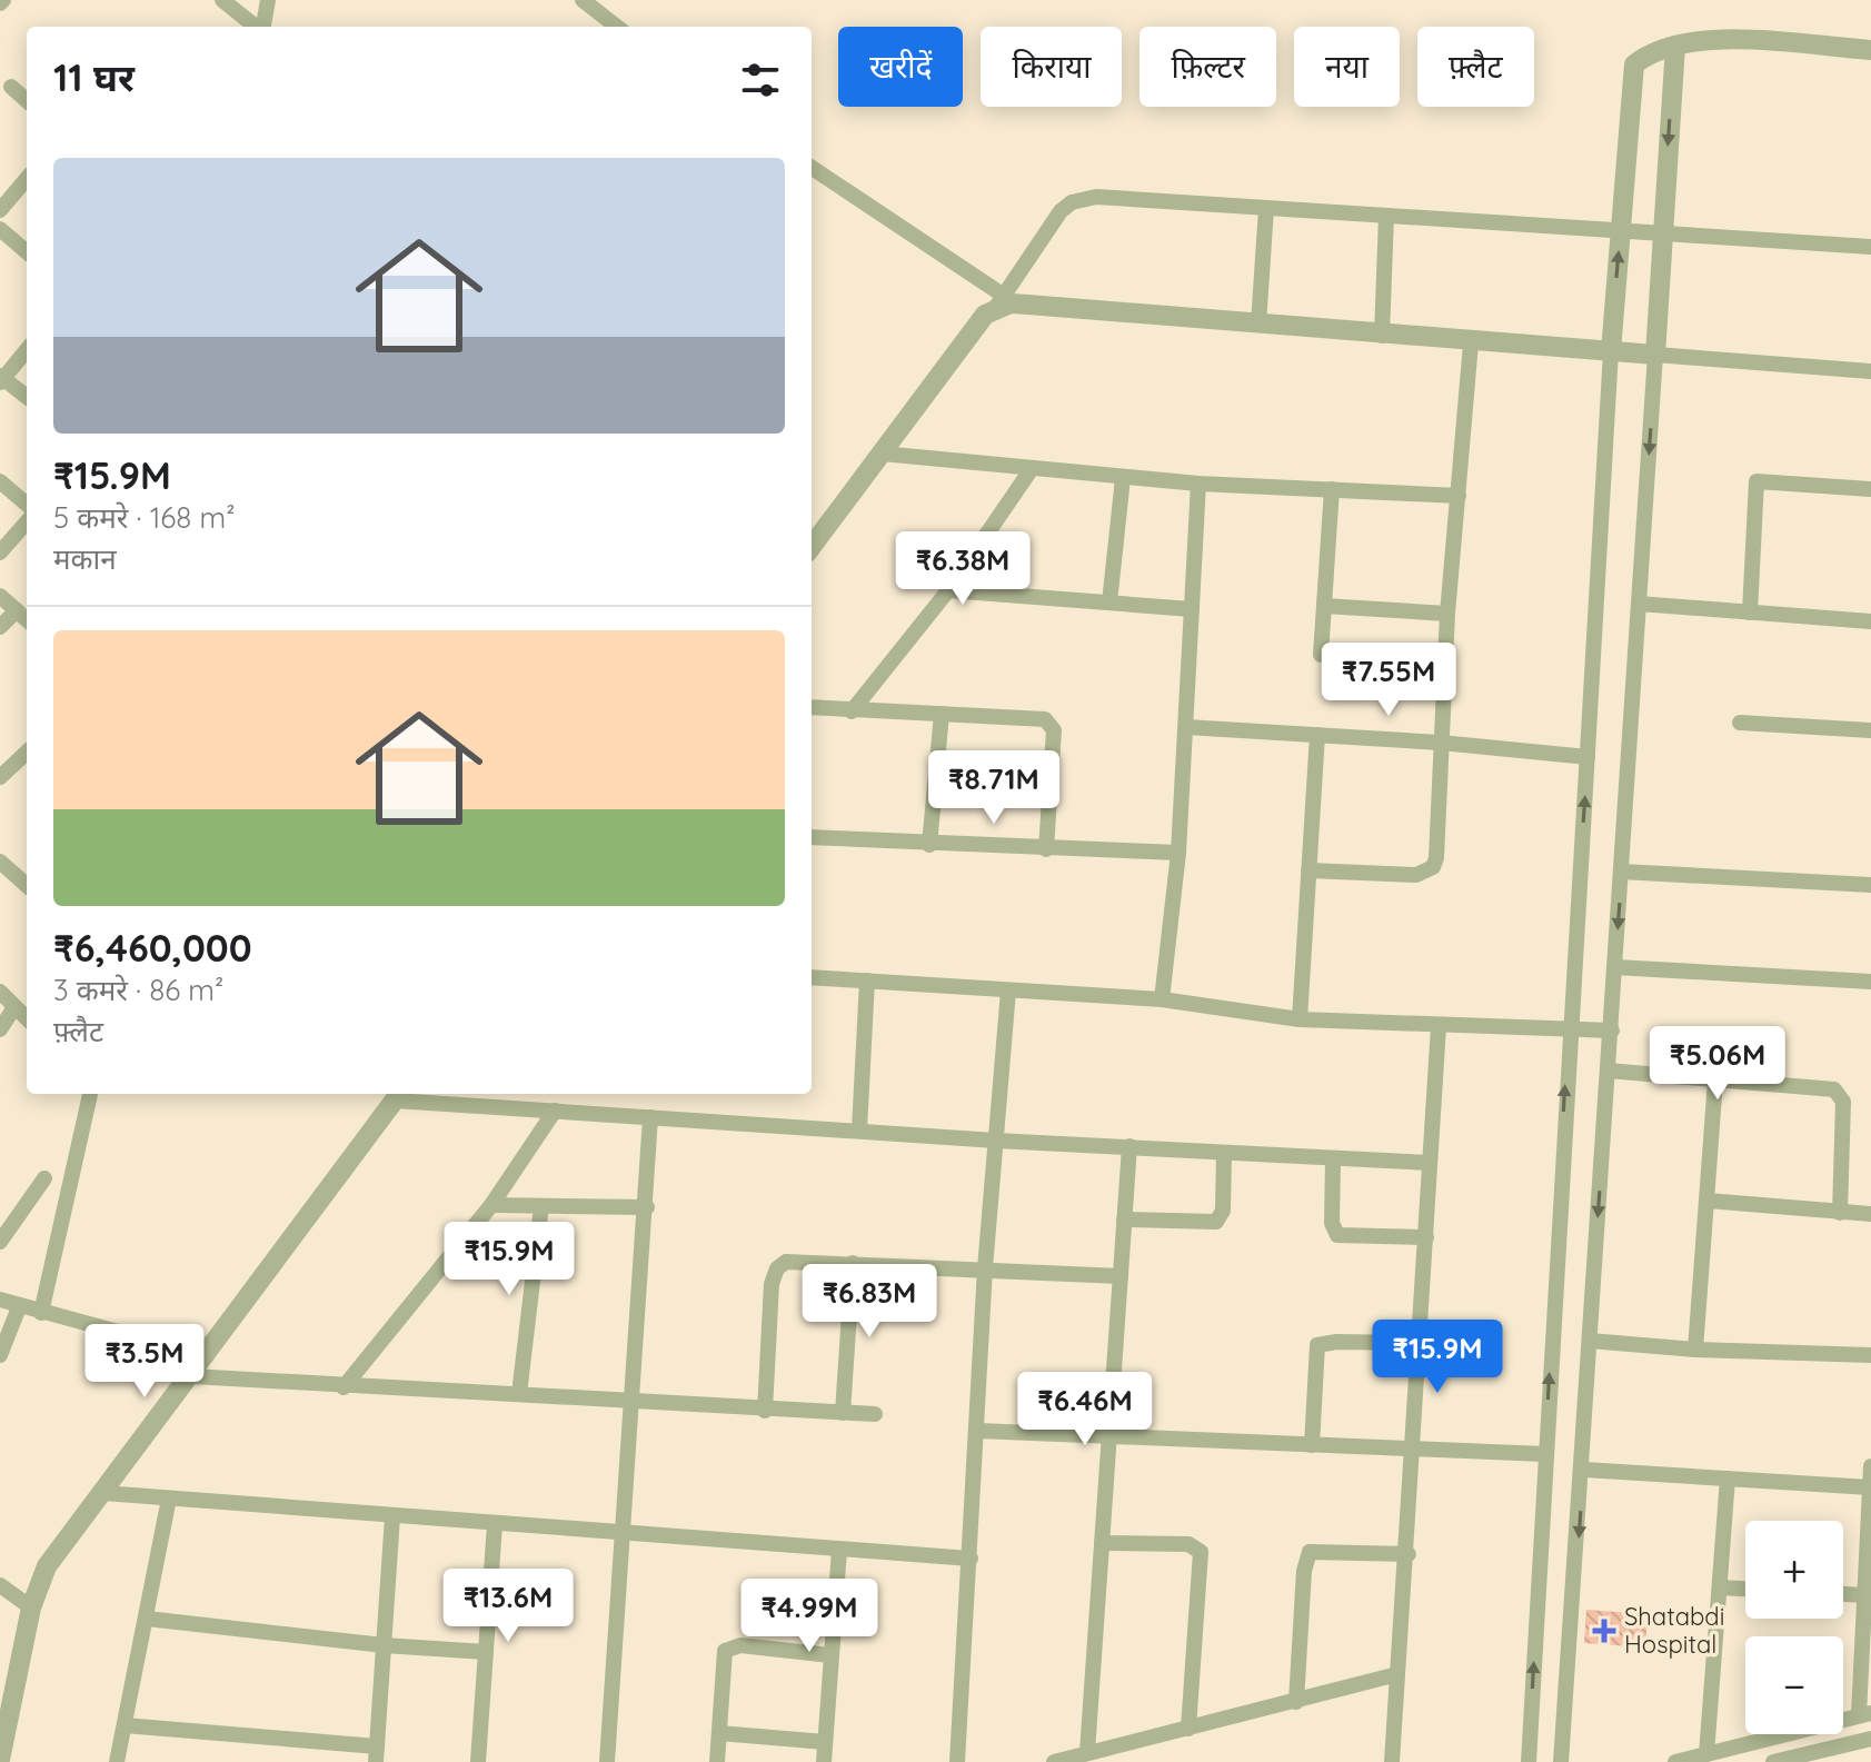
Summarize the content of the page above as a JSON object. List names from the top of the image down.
{
  "places": {
    "health": ["Shatabdi Hospital"]
  },
  "page": {
    "chip": [
      "खरीदें",
      "किराया",
      "फ़िल्टर",
      "नया",
      "फ़्लैट"
    ],
    "heading": "11 घर",
    "list": [
      {
        "name": "₹15.9M",
        "note": "5 कमरे · 168 m² · मकान"
      },
      {
        "name": "₹6,460,000",
        "note": "3 कमरे · 86 m² · फ़्लैट"
      }
    ],
    "price": [
      "₹6.38M",
      "₹7.55M",
      "₹8.71M",
      "₹5.06M",
      "₹15.9M",
      "₹6.83M",
      "₹15.9M",
      "₹3.5M",
      "₹6.46M",
      "₹13.6M",
      "₹4.99M"
    ],
    "map_buttons": ["+", "−"]
  }
}
